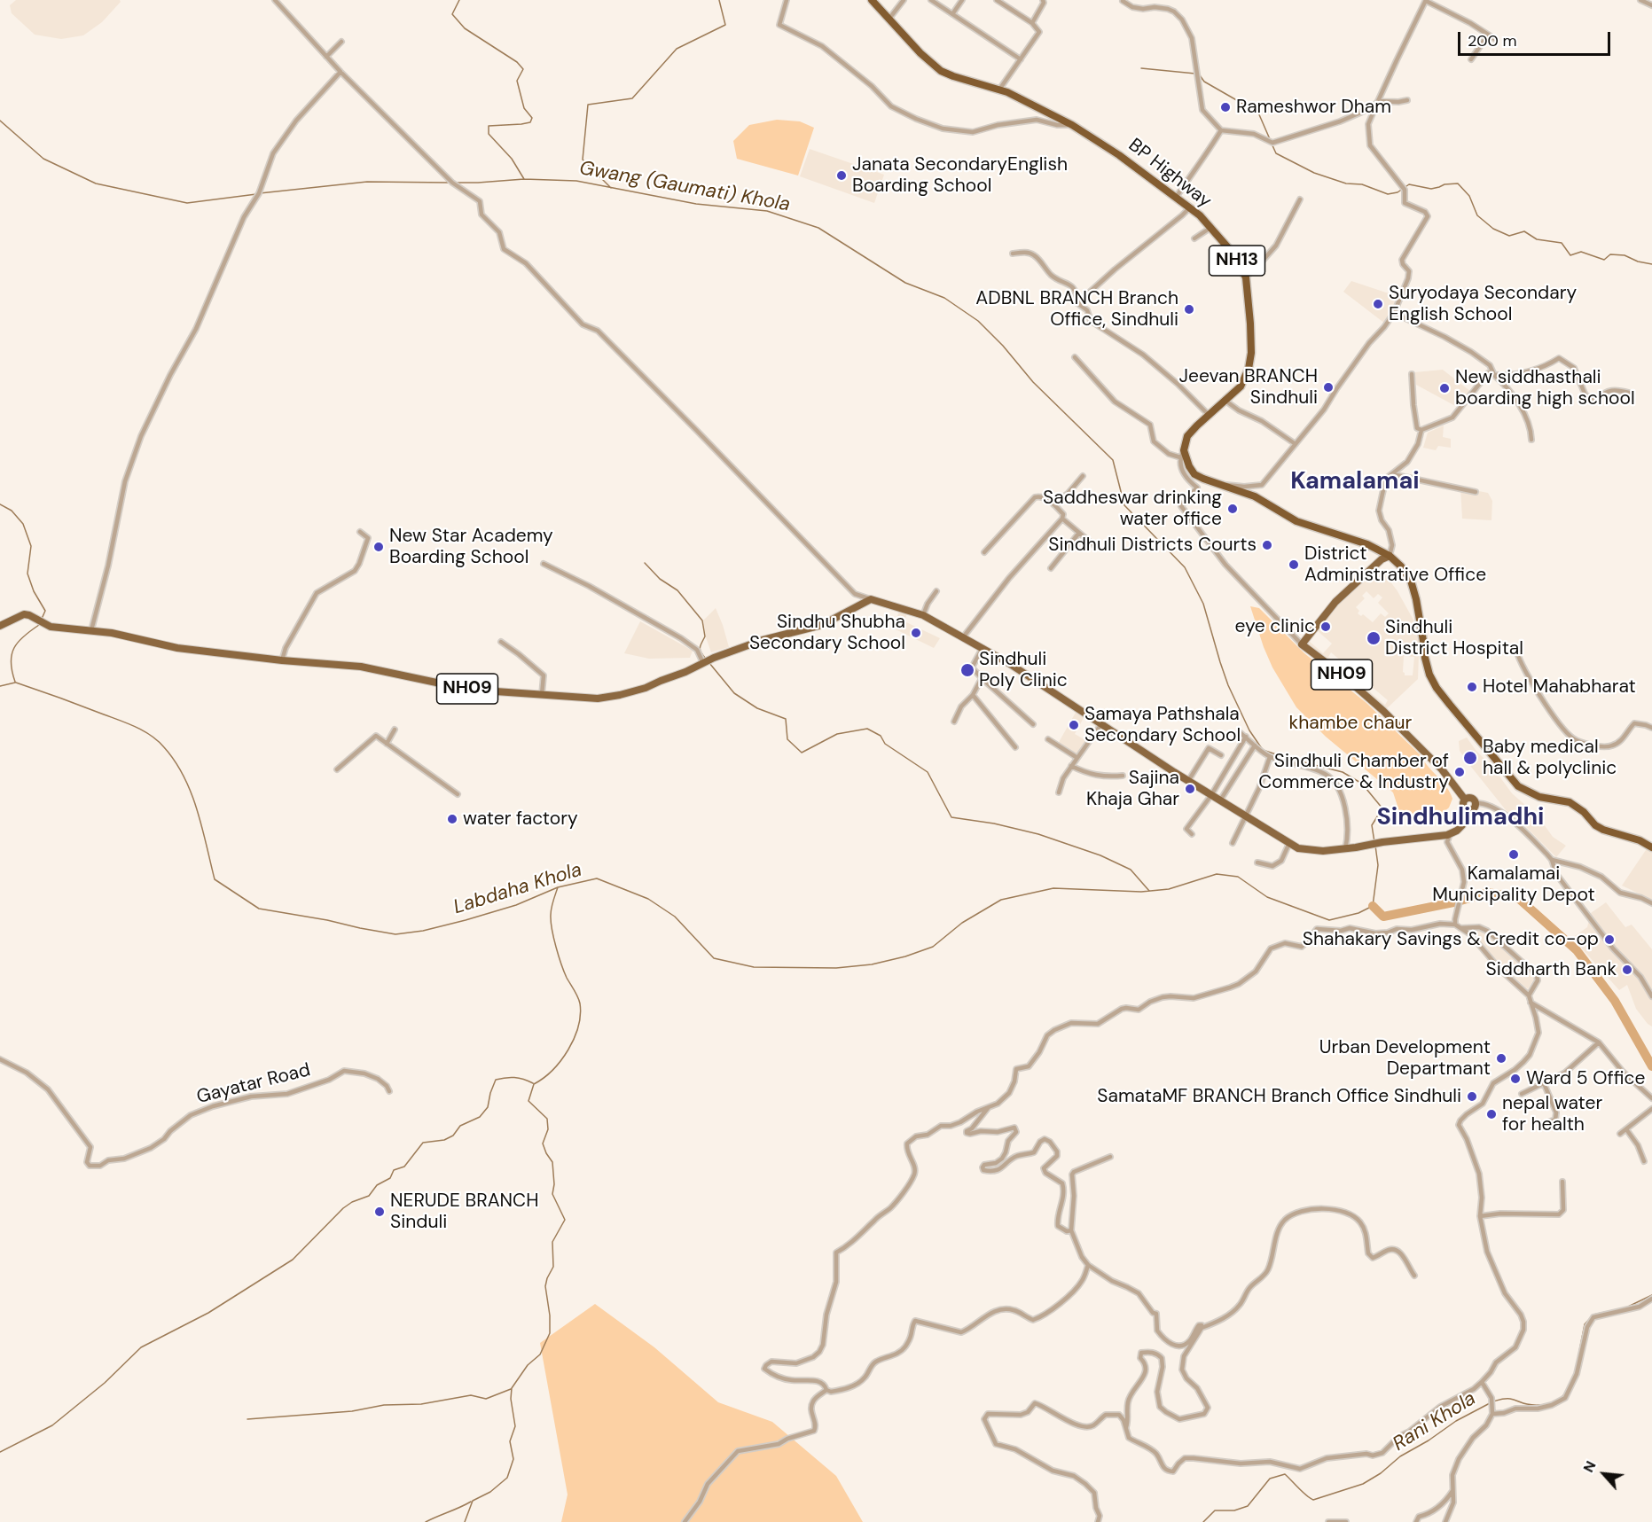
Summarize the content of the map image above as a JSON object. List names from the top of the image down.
{
  "streets": {
    "highway": ["BP Highway", "NH13"],
    "main road": ["NH09"],
    "street": ["Gayatar Road"]
  },
  "districts": ["Kamalamai", "Sindhulimadhi"],
  "water": ["Gwang (Gaumati) Khola", "Labdaha Khola", "Rani Khola"],
  "parks": ["khambe chaur"],
  "places": [
    "Rameshwor Dham",
    "Janata SecondaryEnglish Boarding School",
    "Suryodaya Secondary English School",
    "ADBNL BRANCH Branch Office, Sindhuli",
    "Jeevan BRANCH Sindhuli",
    "New siddhasthali boarding high school",
    "Saddheswar drinking water office",
    "Sindhuli Districts Courts",
    "New Star Academy Boarding School",
    "District Administrative Office",
    "eye clinic",
    "Sindhu Shubha Secondary School",
    "Sindhuli District Hospital",
    "Sindhuli Poly Clinic",
    "Hotel Mahabharat",
    "Samaya Pathshala Secondary School",
    "Baby medical hall & polyclinic",
    "Sindhuli Chamber of Commerce & Industry",
    "Sajina Khaja Ghar",
    "water factory",
    "Kamalamai Municipality Depot",
    "Shahakary Savings & Credit co-op",
    "Siddharth Bank",
    "Urban Development Departmant",
    "Ward 5 Office",
    "SamataMF BRANCH Branch Office Sindhuli",
    "nepal water for health",
    "NERUDE BRANCH Sinduli"
  ],
  "scale_bar": "200 m",
  "north": "top left"
}
